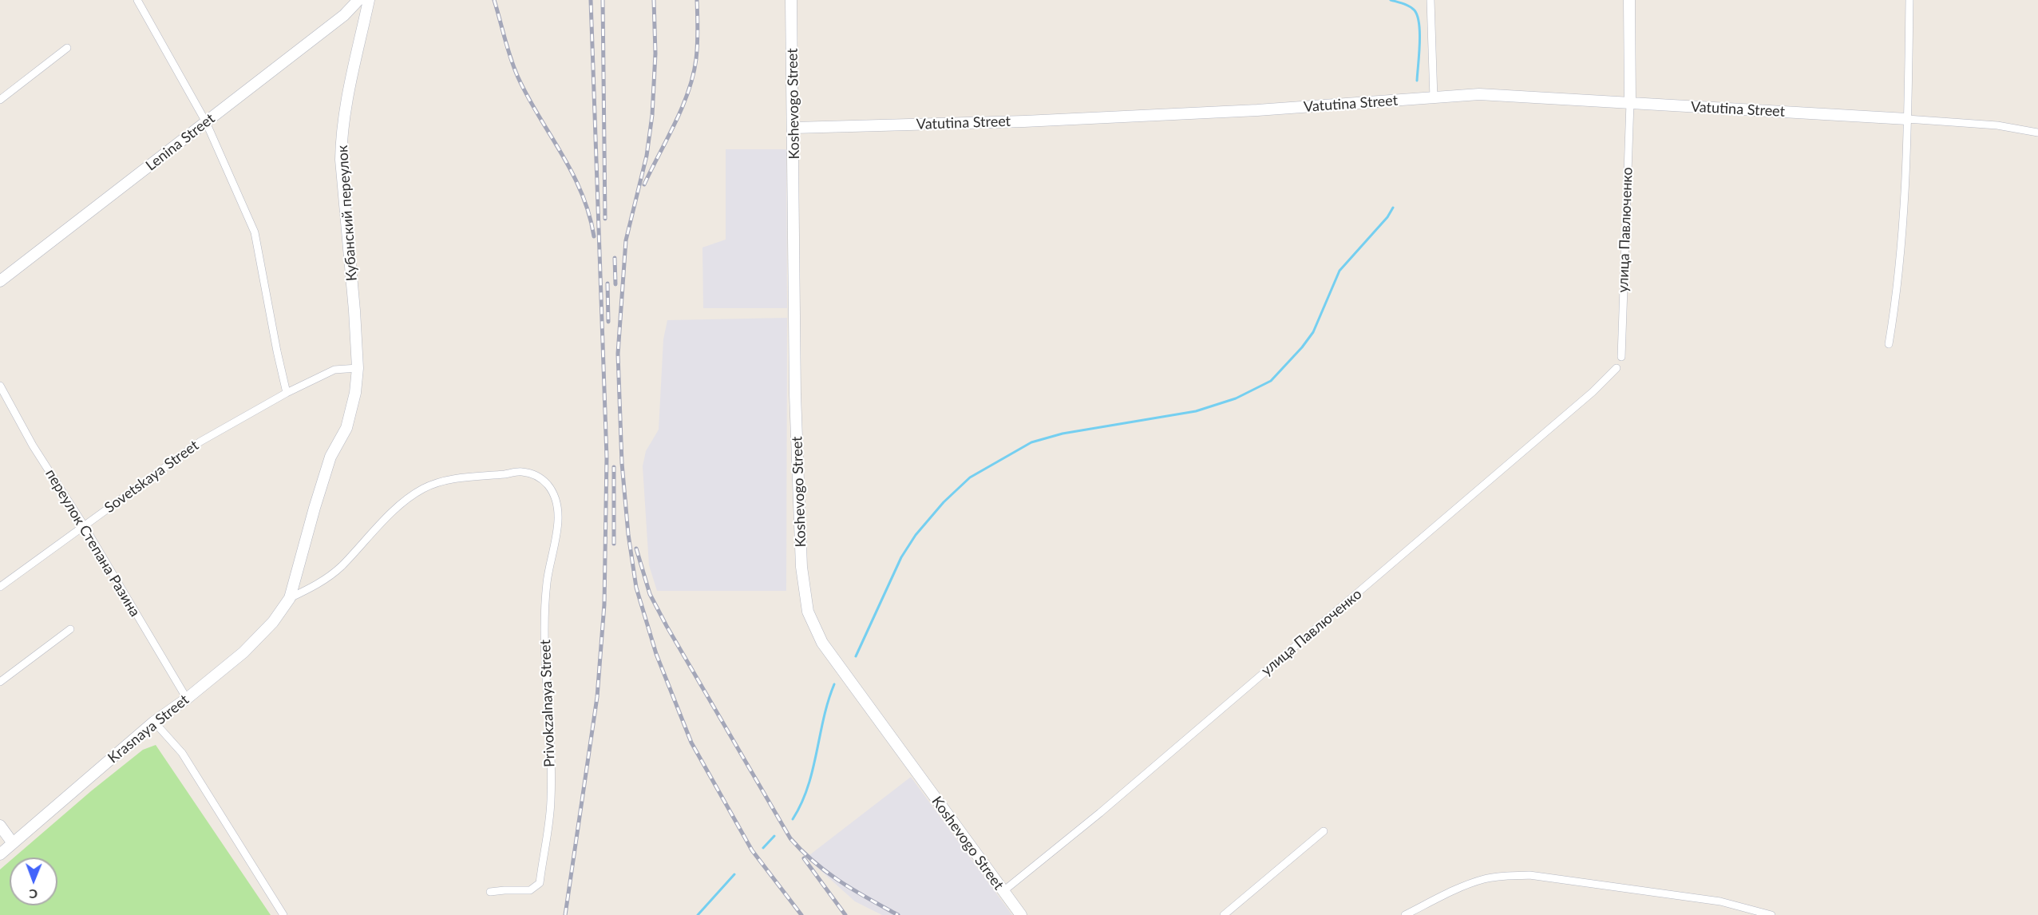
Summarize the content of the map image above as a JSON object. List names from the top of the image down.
{
  "streets": {
    "street": [
      "Koshevogo Street",
      "Vatutina Street",
      "Lenina Street",
      "Кубанский переулок",
      "улица Павлюченко",
      "Sovetskaya Street",
      "переулок Степана Разина",
      "Privokzalnaya Street",
      "Krasnaya Street"
    ]
  },
  "crossings": [
    ["Koshevogo Street", "Vatutina Street"],
    ["Koshevogo Street", "улица Павлюченко"],
    ["Vatutina Street", "улица Павлюченко"],
    ["Кубанский переулок", "Sovetskaya Street"],
    ["Кубанский переулок", "Krasnaya Street"],
    ["Sovetskaya Street", "переулок Степана Разина"],
    ["переулок Степана Разина", "Krasnaya Street"],
    ["Privokzalnaya Street", "Krasnaya Street"]
  ],
  "north": "bottom"
}
